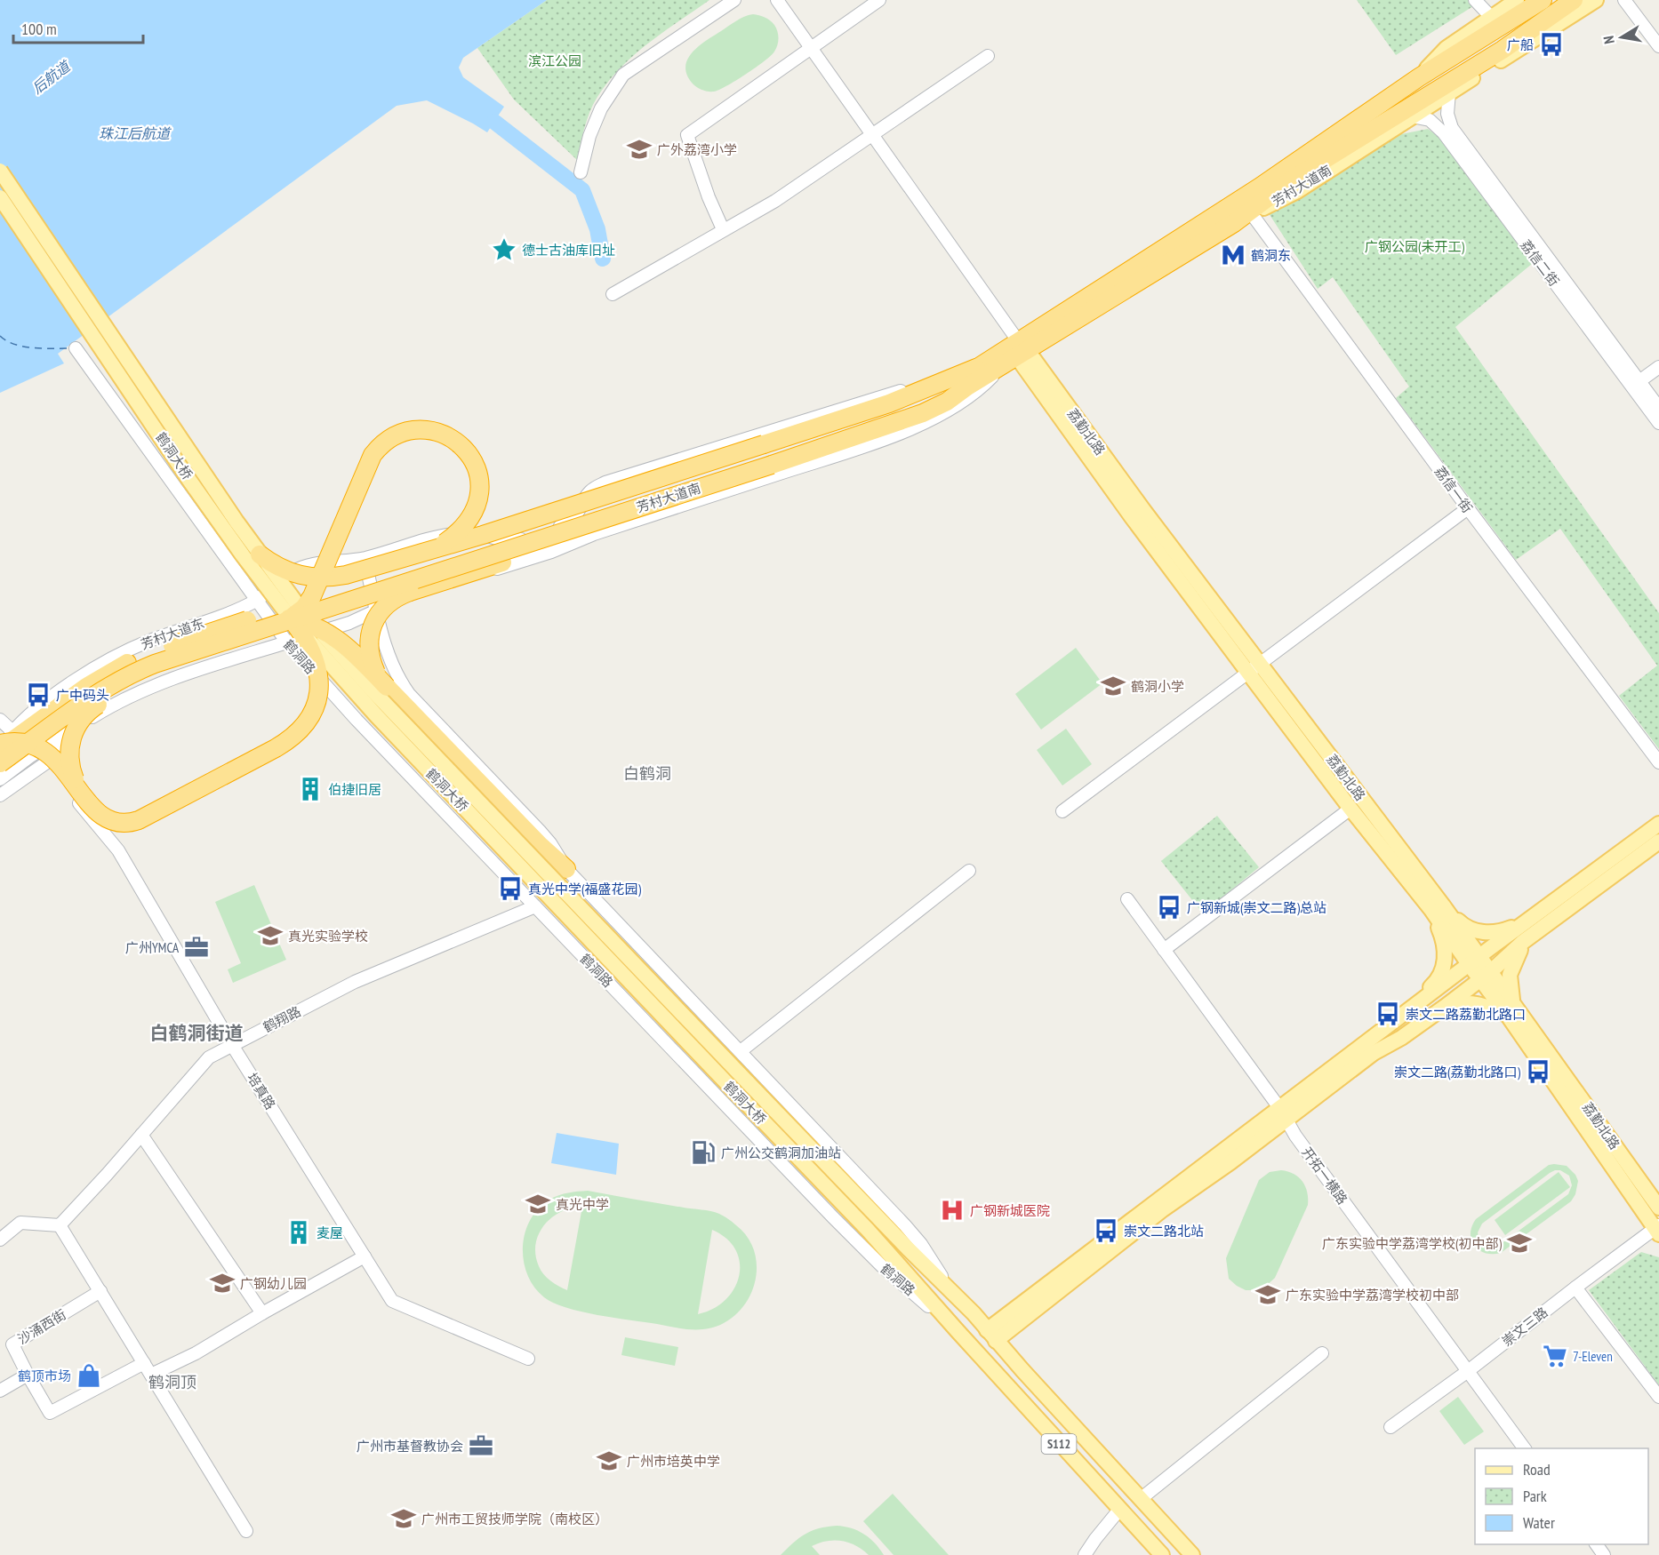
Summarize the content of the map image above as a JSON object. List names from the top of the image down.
{
  "streets": {
    "highway": ["芳村大道南", "芳村大道东"],
    "main road": [
      "荔勤北路",
      "鹤洞大桥",
      "鹤洞路",
      "S112"
    ],
    "street": [
      "荔信二街",
      "荔信一街",
      "鹤翔路",
      "培真路",
      "开拓一横路",
      "沙涌西街",
      "崇文三路"
    ]
  },
  "crossings": [
    ["芳村大道南", "荔信二街"],
    ["芳村大道南", "荔勤北路"],
    ["芳村大道南", "荔信一街"],
    ["芳村大道南", "芳村大道东"],
    ["荔勤北路", "开拓一横路"],
    ["荔勤北路", "崇文三路"],
    ["鹤洞大桥", "鹤洞路"],
    ["鹤洞大桥", "S112"],
    ["芳村大道东", "鹤洞路"],
    ["鹤洞路", "鹤翔路"],
    ["鹤翔路", "培真路"],
    ["开拓一横路", "崇文三路"]
  ],
  "districts": ["白鹤洞", "白鹤洞街道", "鹤洞顶"],
  "water": ["后航道", "珠江后航道"],
  "parks": ["滨江公园", "广钢公园(未开工)"],
  "places": {
    "bus stop": [
      "广船",
      "广中码头",
      "真光中学(福盛花园)",
      "广钢新城(崇文二路)总站",
      "崇文二路荔勤北路口",
      "崇文二路(荔勤北路口)",
      "崇文二路北站"
    ],
    "school or university": [
      "广外荔湾小学",
      "鹤洞小学",
      "真光实验学校",
      "真光中学",
      "广东实验中学荔湾学校(初中部)",
      "广钢幼儿园",
      "广东实验中学荔湾学校初中部",
      "广州市培英中学",
      "广州市工贸技师学院（南校区）"
    ],
    "place": ["德士古油库旧址"],
    "metro station": ["鹤洞东"],
    "building": ["伯捷旧居", "麦屋"],
    "office": ["广州YMCA", "广州市基督教协会"],
    "fuel station": ["广州公交鹤洞加油站"],
    "hospital": ["广钢新城医院"],
    "supermarket": ["7-Eleven"],
    "shop": ["鹤顶市场"]
  },
  "legend": ["Road", "Park", "Water"],
  "scale_bar": "100 m",
  "north": "left"
}
